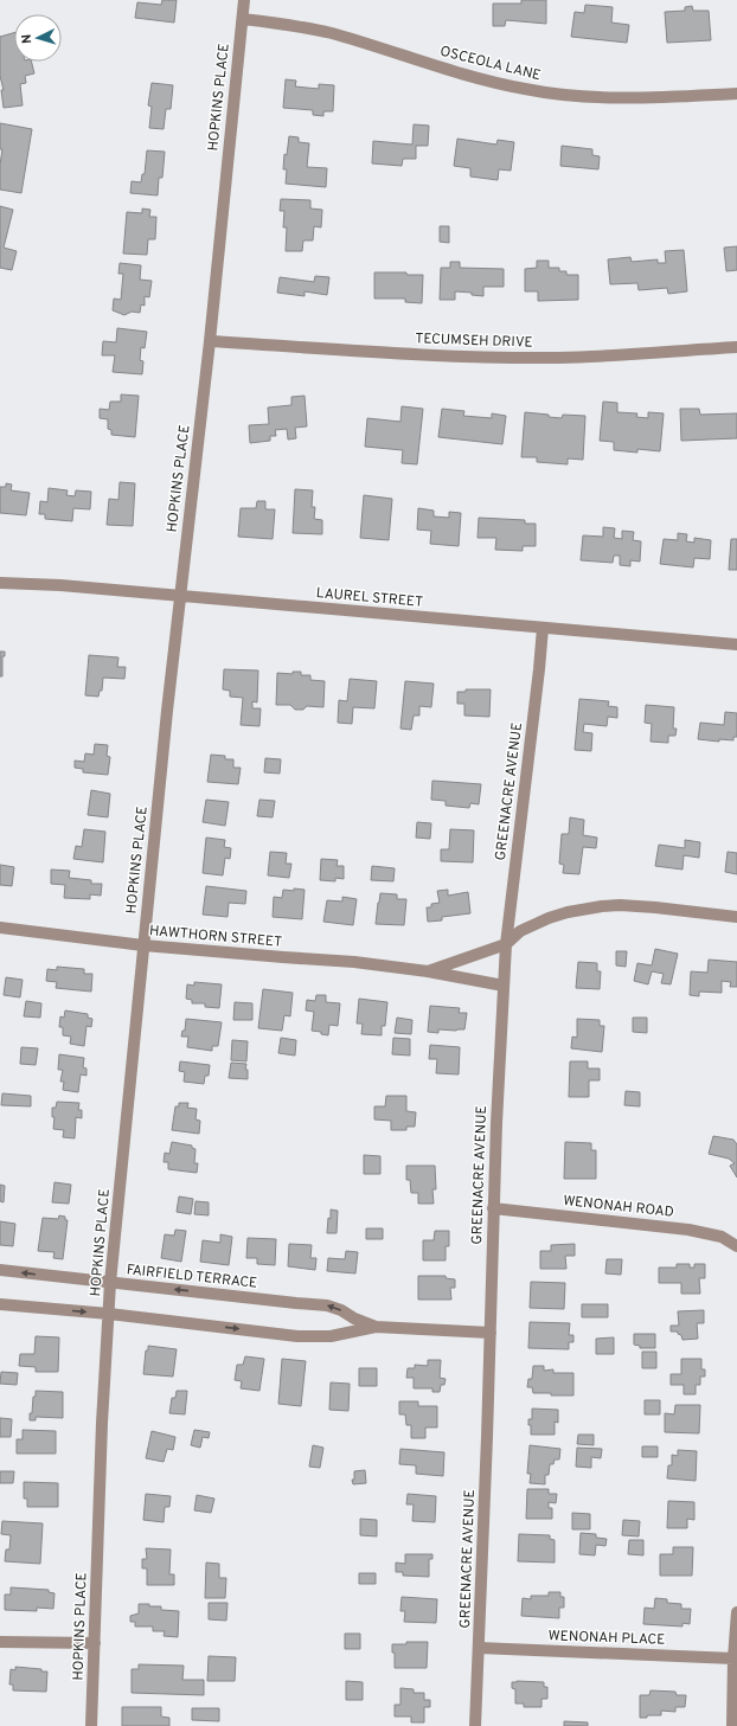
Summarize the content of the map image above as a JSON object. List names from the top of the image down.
{
  "streets": {
    "street": [
      "OSCEOLA LANE",
      "HOPKINS PLACE",
      "TECUMSEH DRIVE",
      "LAUREL STREET",
      "GREENACRE AVENUE",
      "HAWTHORN STREET",
      "WENONAH ROAD",
      "FAIRFIELD TERRACE",
      "WENONAH PLACE"
    ]
  },
  "crossings": [
    ["OSCEOLA LANE", "HOPKINS PLACE"],
    ["HOPKINS PLACE", "TECUMSEH DRIVE"],
    ["HOPKINS PLACE", "LAUREL STREET"],
    ["HOPKINS PLACE", "HAWTHORN STREET"],
    ["HOPKINS PLACE", "FAIRFIELD TERRACE"],
    ["LAUREL STREET", "GREENACRE AVENUE"],
    ["GREENACRE AVENUE", "HAWTHORN STREET"],
    ["GREENACRE AVENUE", "WENONAH ROAD"],
    ["GREENACRE AVENUE", "FAIRFIELD TERRACE"],
    ["GREENACRE AVENUE", "WENONAH PLACE"]
  ],
  "north": "left"
}
